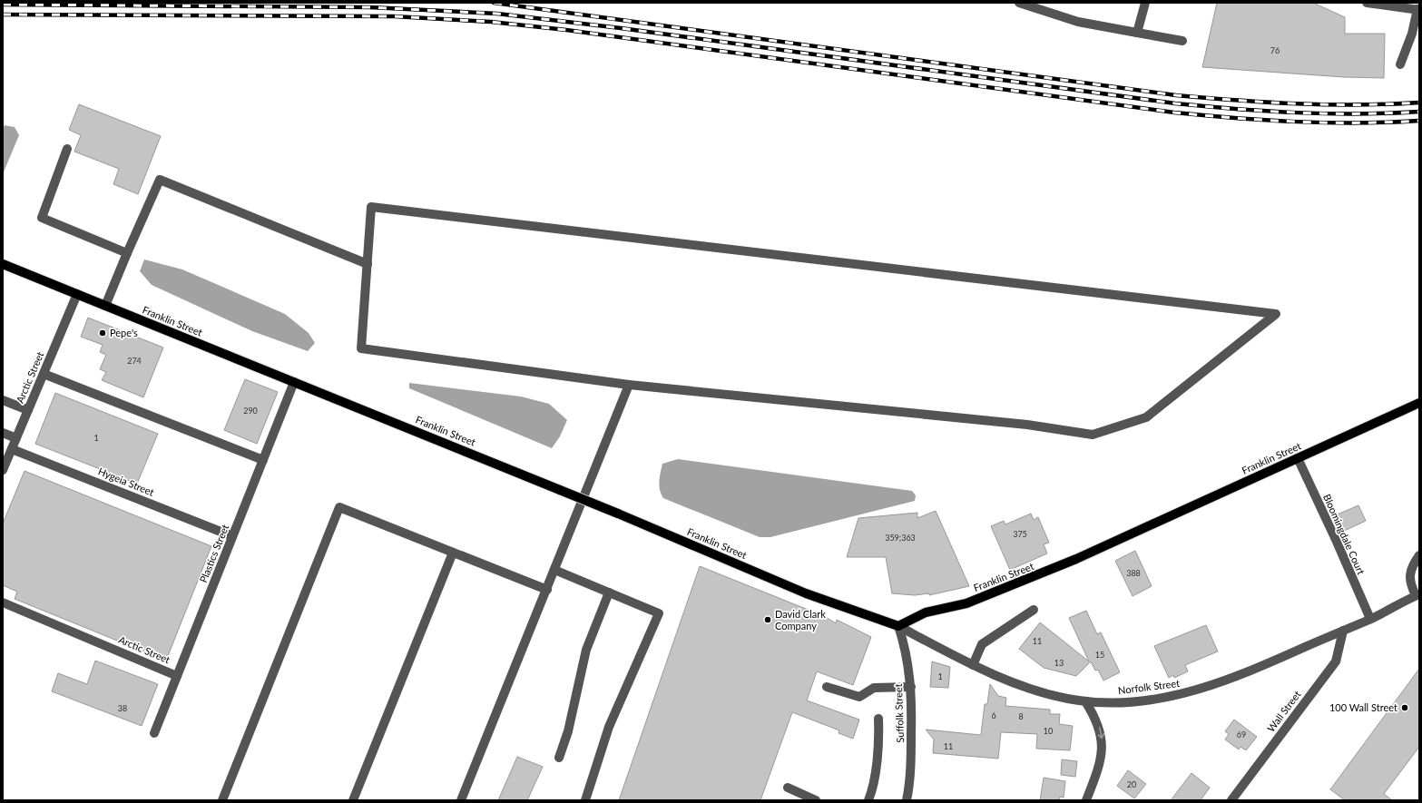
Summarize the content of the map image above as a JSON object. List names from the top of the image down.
{
  "streets": {
    "main road": ["Franklin Street"],
    "street": [
      "Arctic Street",
      "Hygeia Street",
      "Bloomingdale Court",
      "Plastics Street",
      "Norfolk Street",
      "Wall Street",
      "Suffolk Street"
    ]
  },
  "crossings": [
    ["Franklin Street", "Arctic Street"],
    ["Franklin Street", "Bloomingdale Court"],
    ["Franklin Street", "Plastics Street"],
    ["Franklin Street", "Norfolk Street"],
    ["Franklin Street", "Suffolk Street"],
    ["Arctic Street", "Hygeia Street"],
    ["Arctic Street", "Plastics Street"],
    ["Hygeia Street", "Plastics Street"],
    ["Bloomingdale Court", "Norfolk Street"],
    ["Norfolk Street", "Wall Street"],
    ["Norfolk Street", "Suffolk Street"]
  ],
  "places": ["Pepe's", "David Clark Company", "100 Wall Street"],
  "house_numbers": [
    "76",
    "274",
    "290",
    "1",
    "375",
    "359;363",
    "388",
    "11",
    "15",
    "13",
    "1",
    "38",
    "6",
    "8",
    "10",
    "69",
    "11",
    "20"
  ]
}
